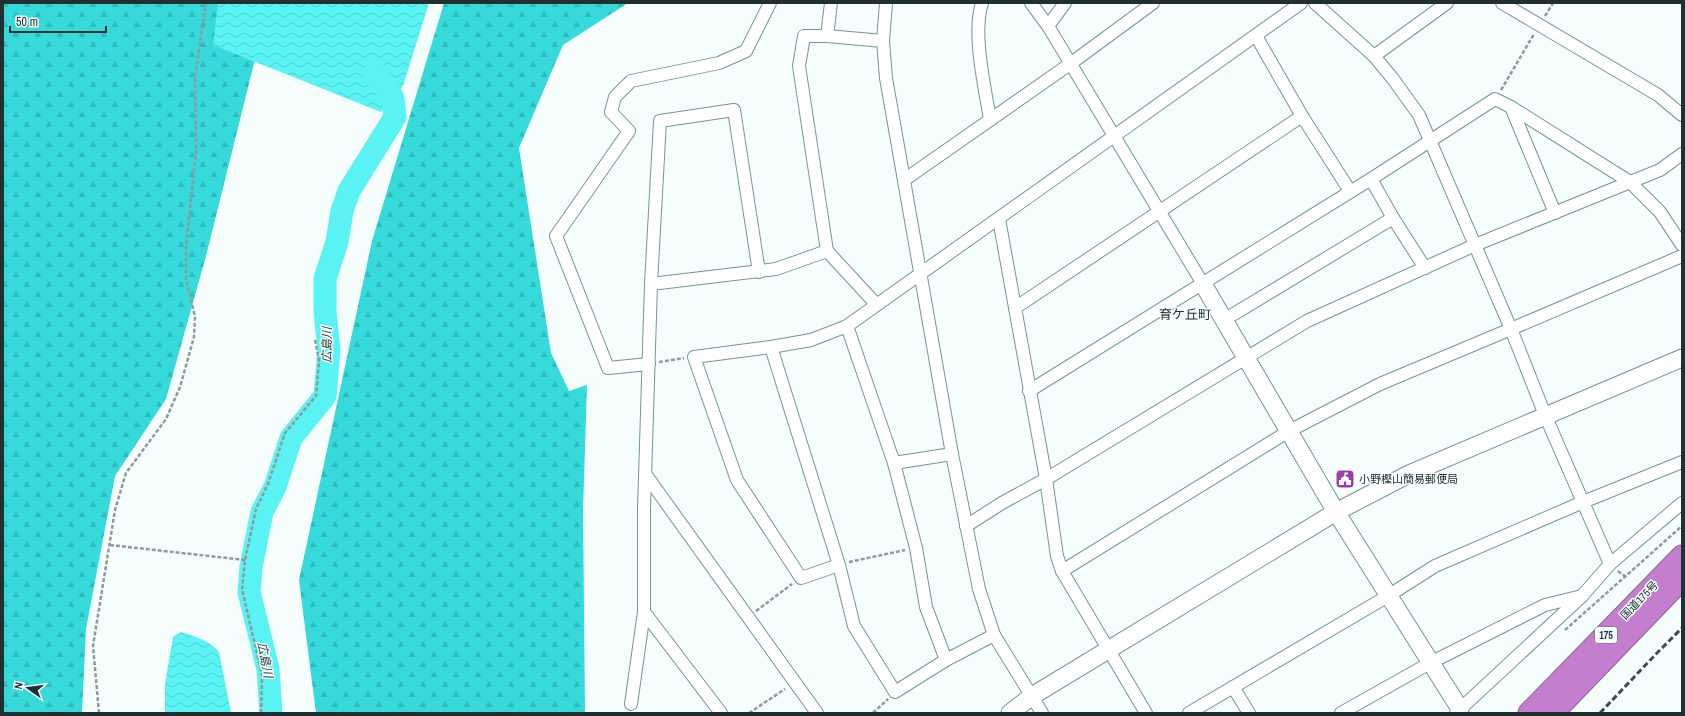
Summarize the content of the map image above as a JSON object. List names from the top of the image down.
{
  "streets": {
    "highway": ["国道175号", "175"]
  },
  "districts": ["育ケ丘町"],
  "water": ["広島川"],
  "places": {
    "public building": ["小野樫山簡易郵便局"]
  },
  "scale_bar": "50 m",
  "north": "left"
}
